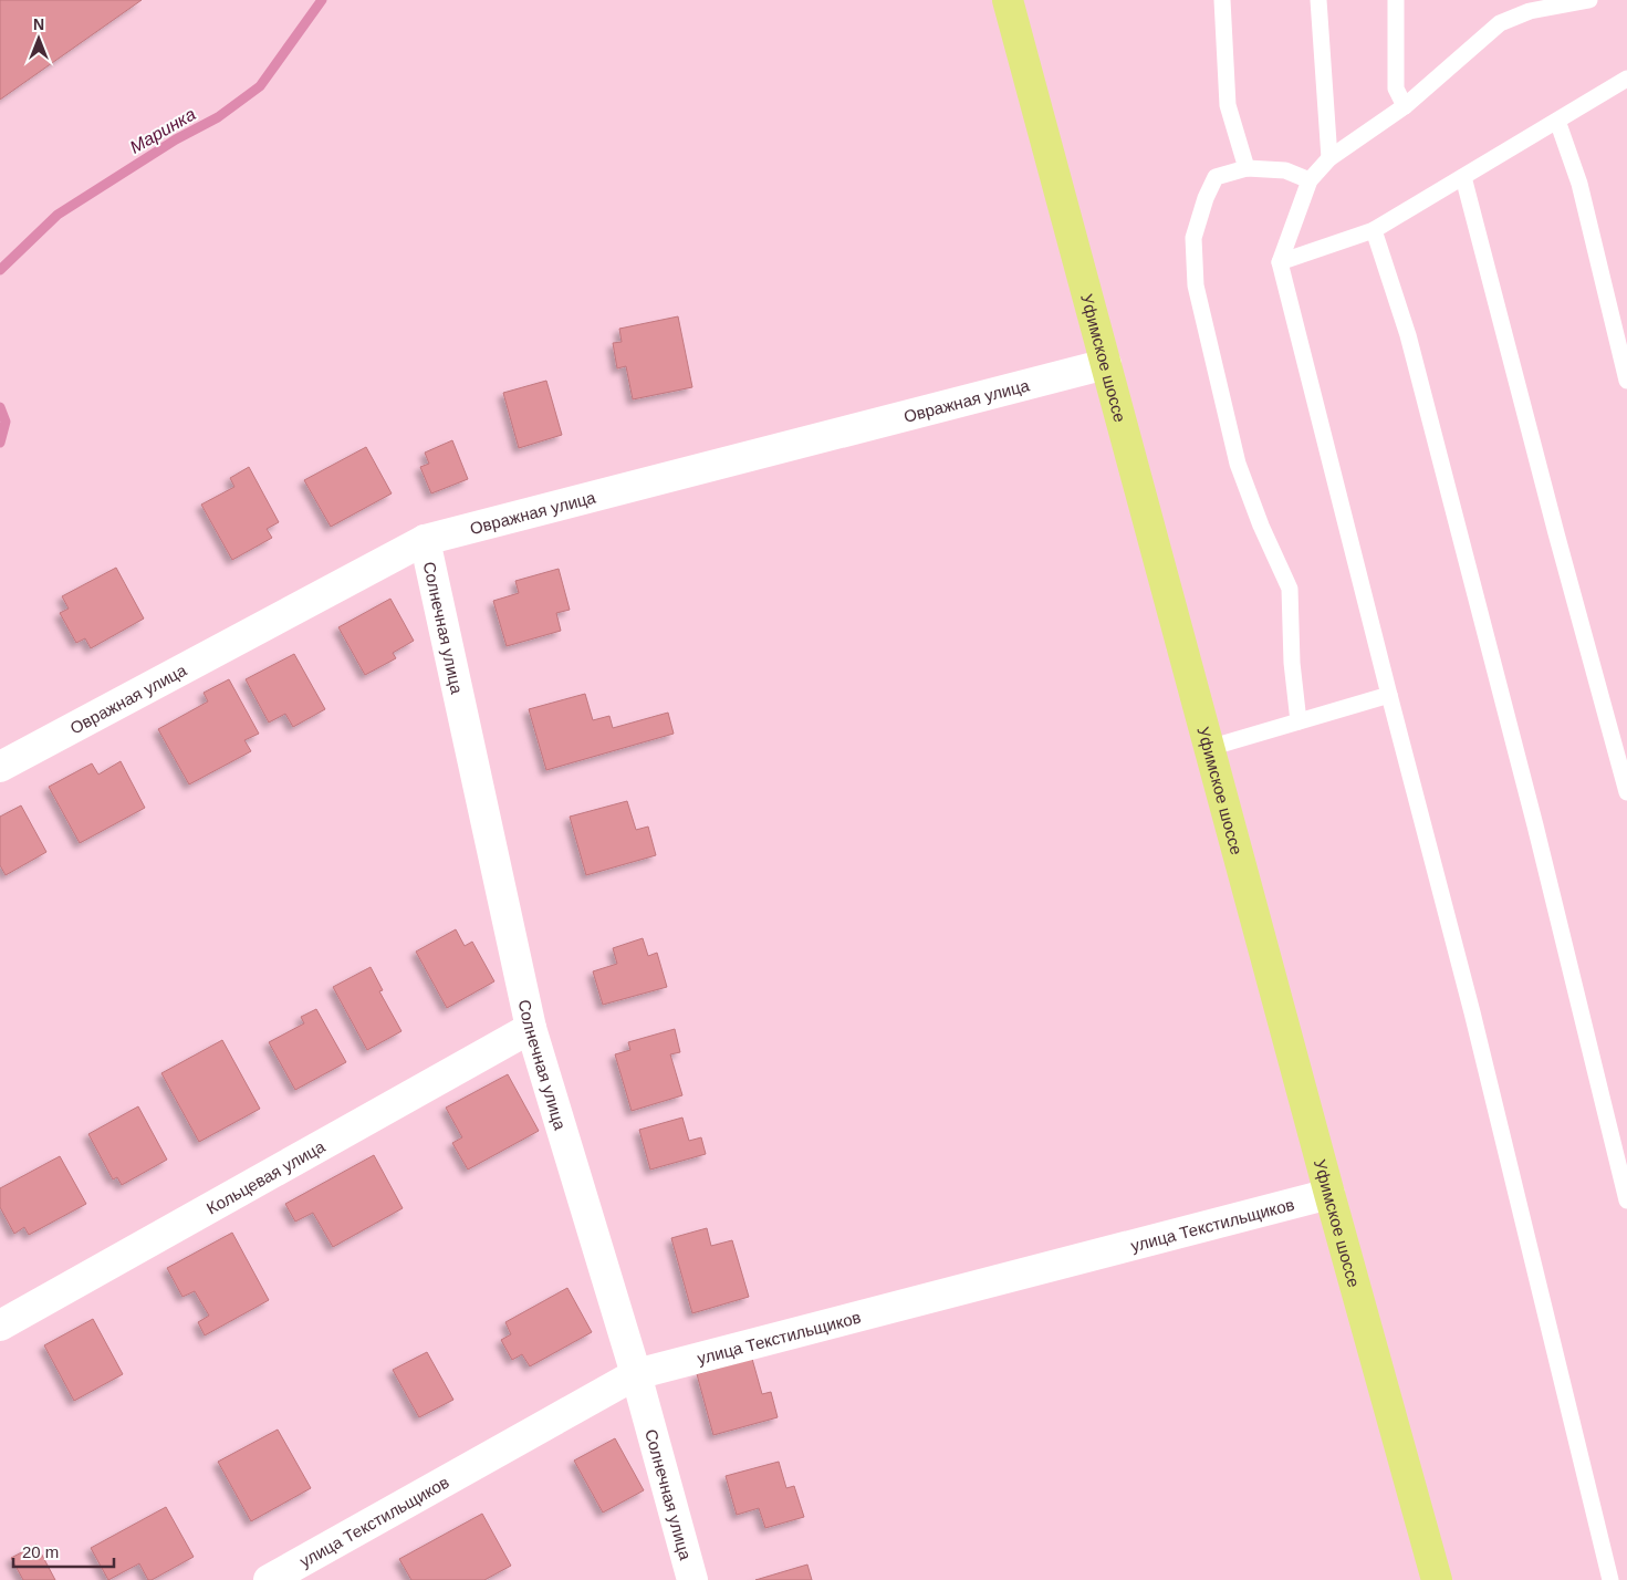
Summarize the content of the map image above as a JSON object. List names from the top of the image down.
{
  "streets": {
    "main road": ["Уфимское шоссе"],
    "street": [
      "Овражная улица",
      "Солнечная улица",
      "Кольцевая улица",
      "улица Текстильщиков"
    ]
  },
  "crossings": [
    ["Уфимское шоссе", "Овражная улица"],
    ["Уфимское шоссе", "улица Текстильщиков"],
    ["Овражная улица", "Солнечная улица"],
    ["Солнечная улица", "Кольцевая улица"],
    ["Солнечная улица", "улица Текстильщиков"]
  ],
  "water": ["Маринка"],
  "scale_bar": "20 m",
  "north": "top"
}
